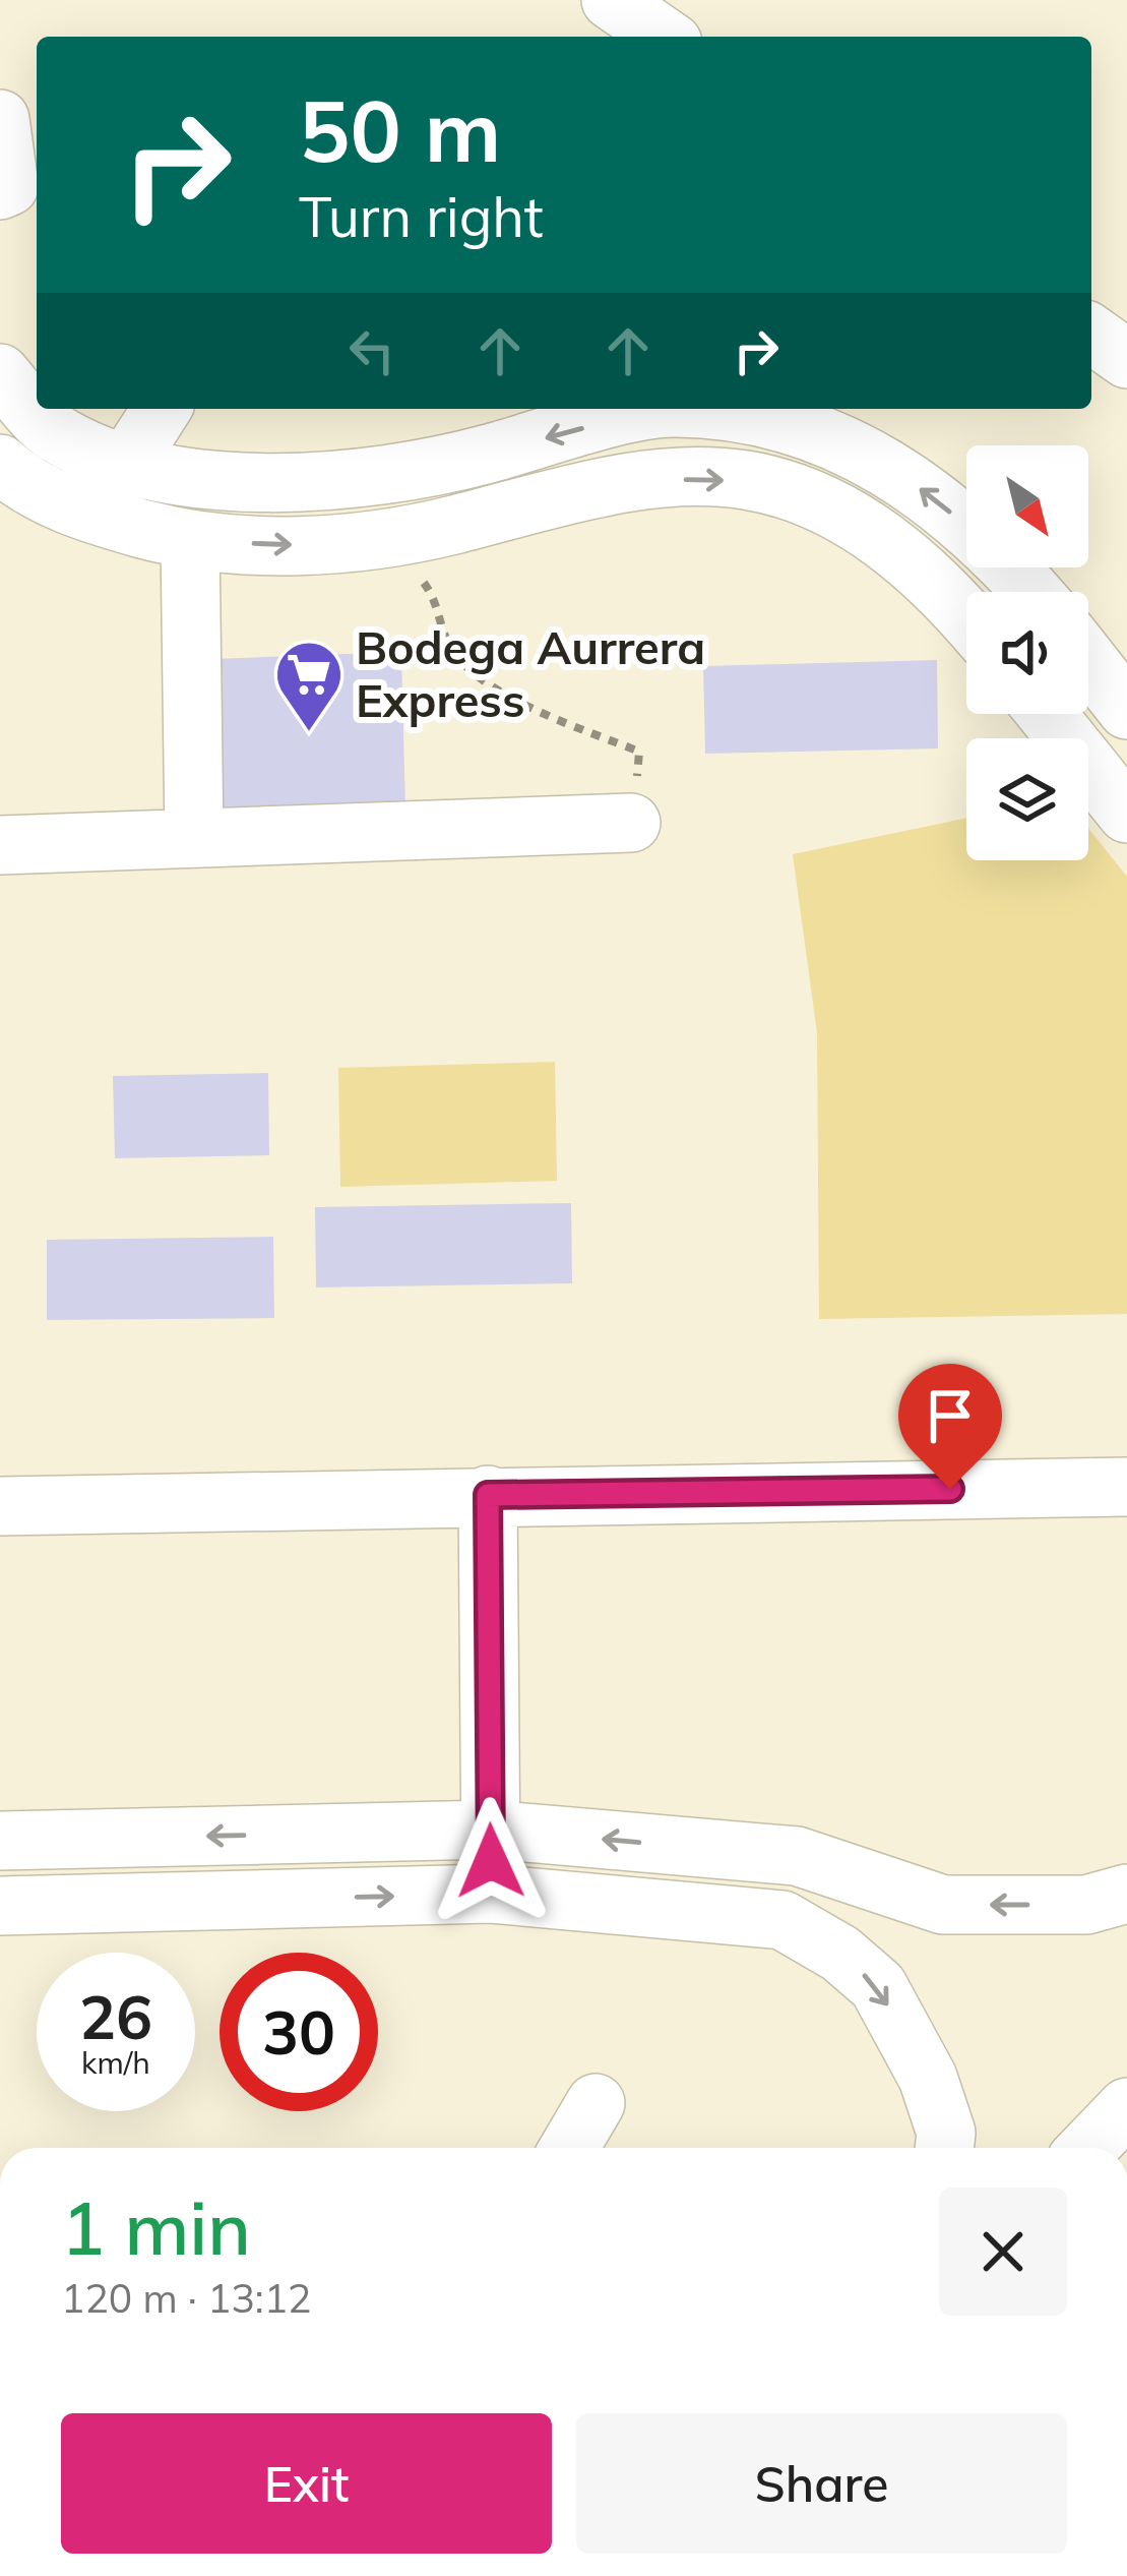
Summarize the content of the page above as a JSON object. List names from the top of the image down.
{
  "places": {
    "supermarket": ["Bodega Aurrera Express"]
  },
  "north": "bottom right",
  "page": {
    "turn": ["50 m", "Turn right"],
    "speed": "26 km/h",
    "limit": "30",
    "heading": ["1 min", "120 m · 13:12"],
    "buttons": ["Exit", "Share"]
  }
}
